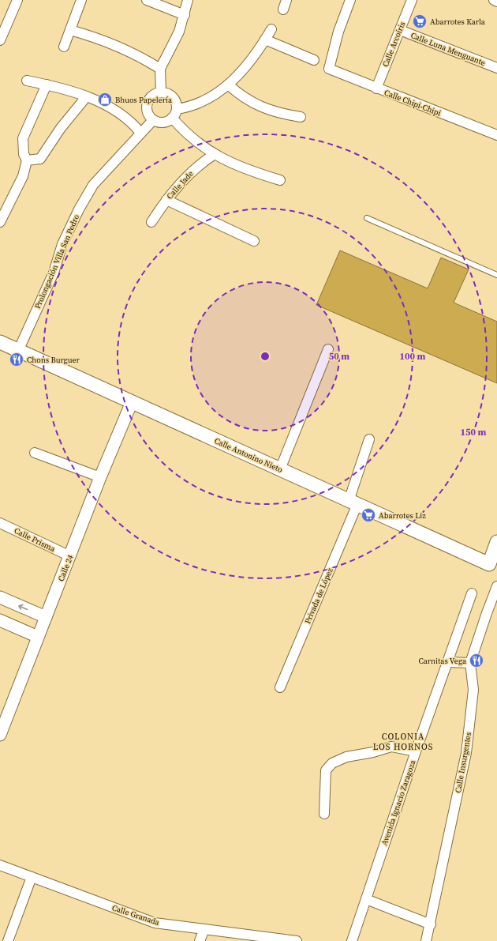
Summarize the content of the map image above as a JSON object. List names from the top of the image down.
{
  "streets": {
    "main road": ["Calle Antonino Nieto"],
    "street": [
      "Calle Arcoíris",
      "Calle Luna Menguante",
      "Calle Chipi-Chipi",
      "Calle Jade",
      "Prolongación Villa San Pedro",
      "Calle Prisma",
      "Calle 24",
      "Privada de López",
      "Calle Insurgentes",
      "Avenida Ignacio Zaragoza",
      "Calle Granada"
    ]
  },
  "crossings": [
    ["Calle Arcoíris", "Calle Luna Menguante"],
    ["Calle Arcoíris", "Calle Chipi-Chipi"],
    ["Prolongación Villa San Pedro", "Calle Antonino Nieto"],
    ["Calle Antonino Nieto", "Calle 24"],
    ["Calle Antonino Nieto", "Privada de López"],
    ["Calle Prisma", "Calle 24"]
  ],
  "districts": ["COLONIA LOS HORNOS"],
  "places": {
    "supermarket": ["Abarrotes Karla", "Abarrotes Liz"],
    "shop": ["Bhuos Papelería"],
    "restaurant": ["Chons Burguer", "Carnitas Vega"]
  },
  "rings": ["50 m", "100 m", "150 m"]
}
